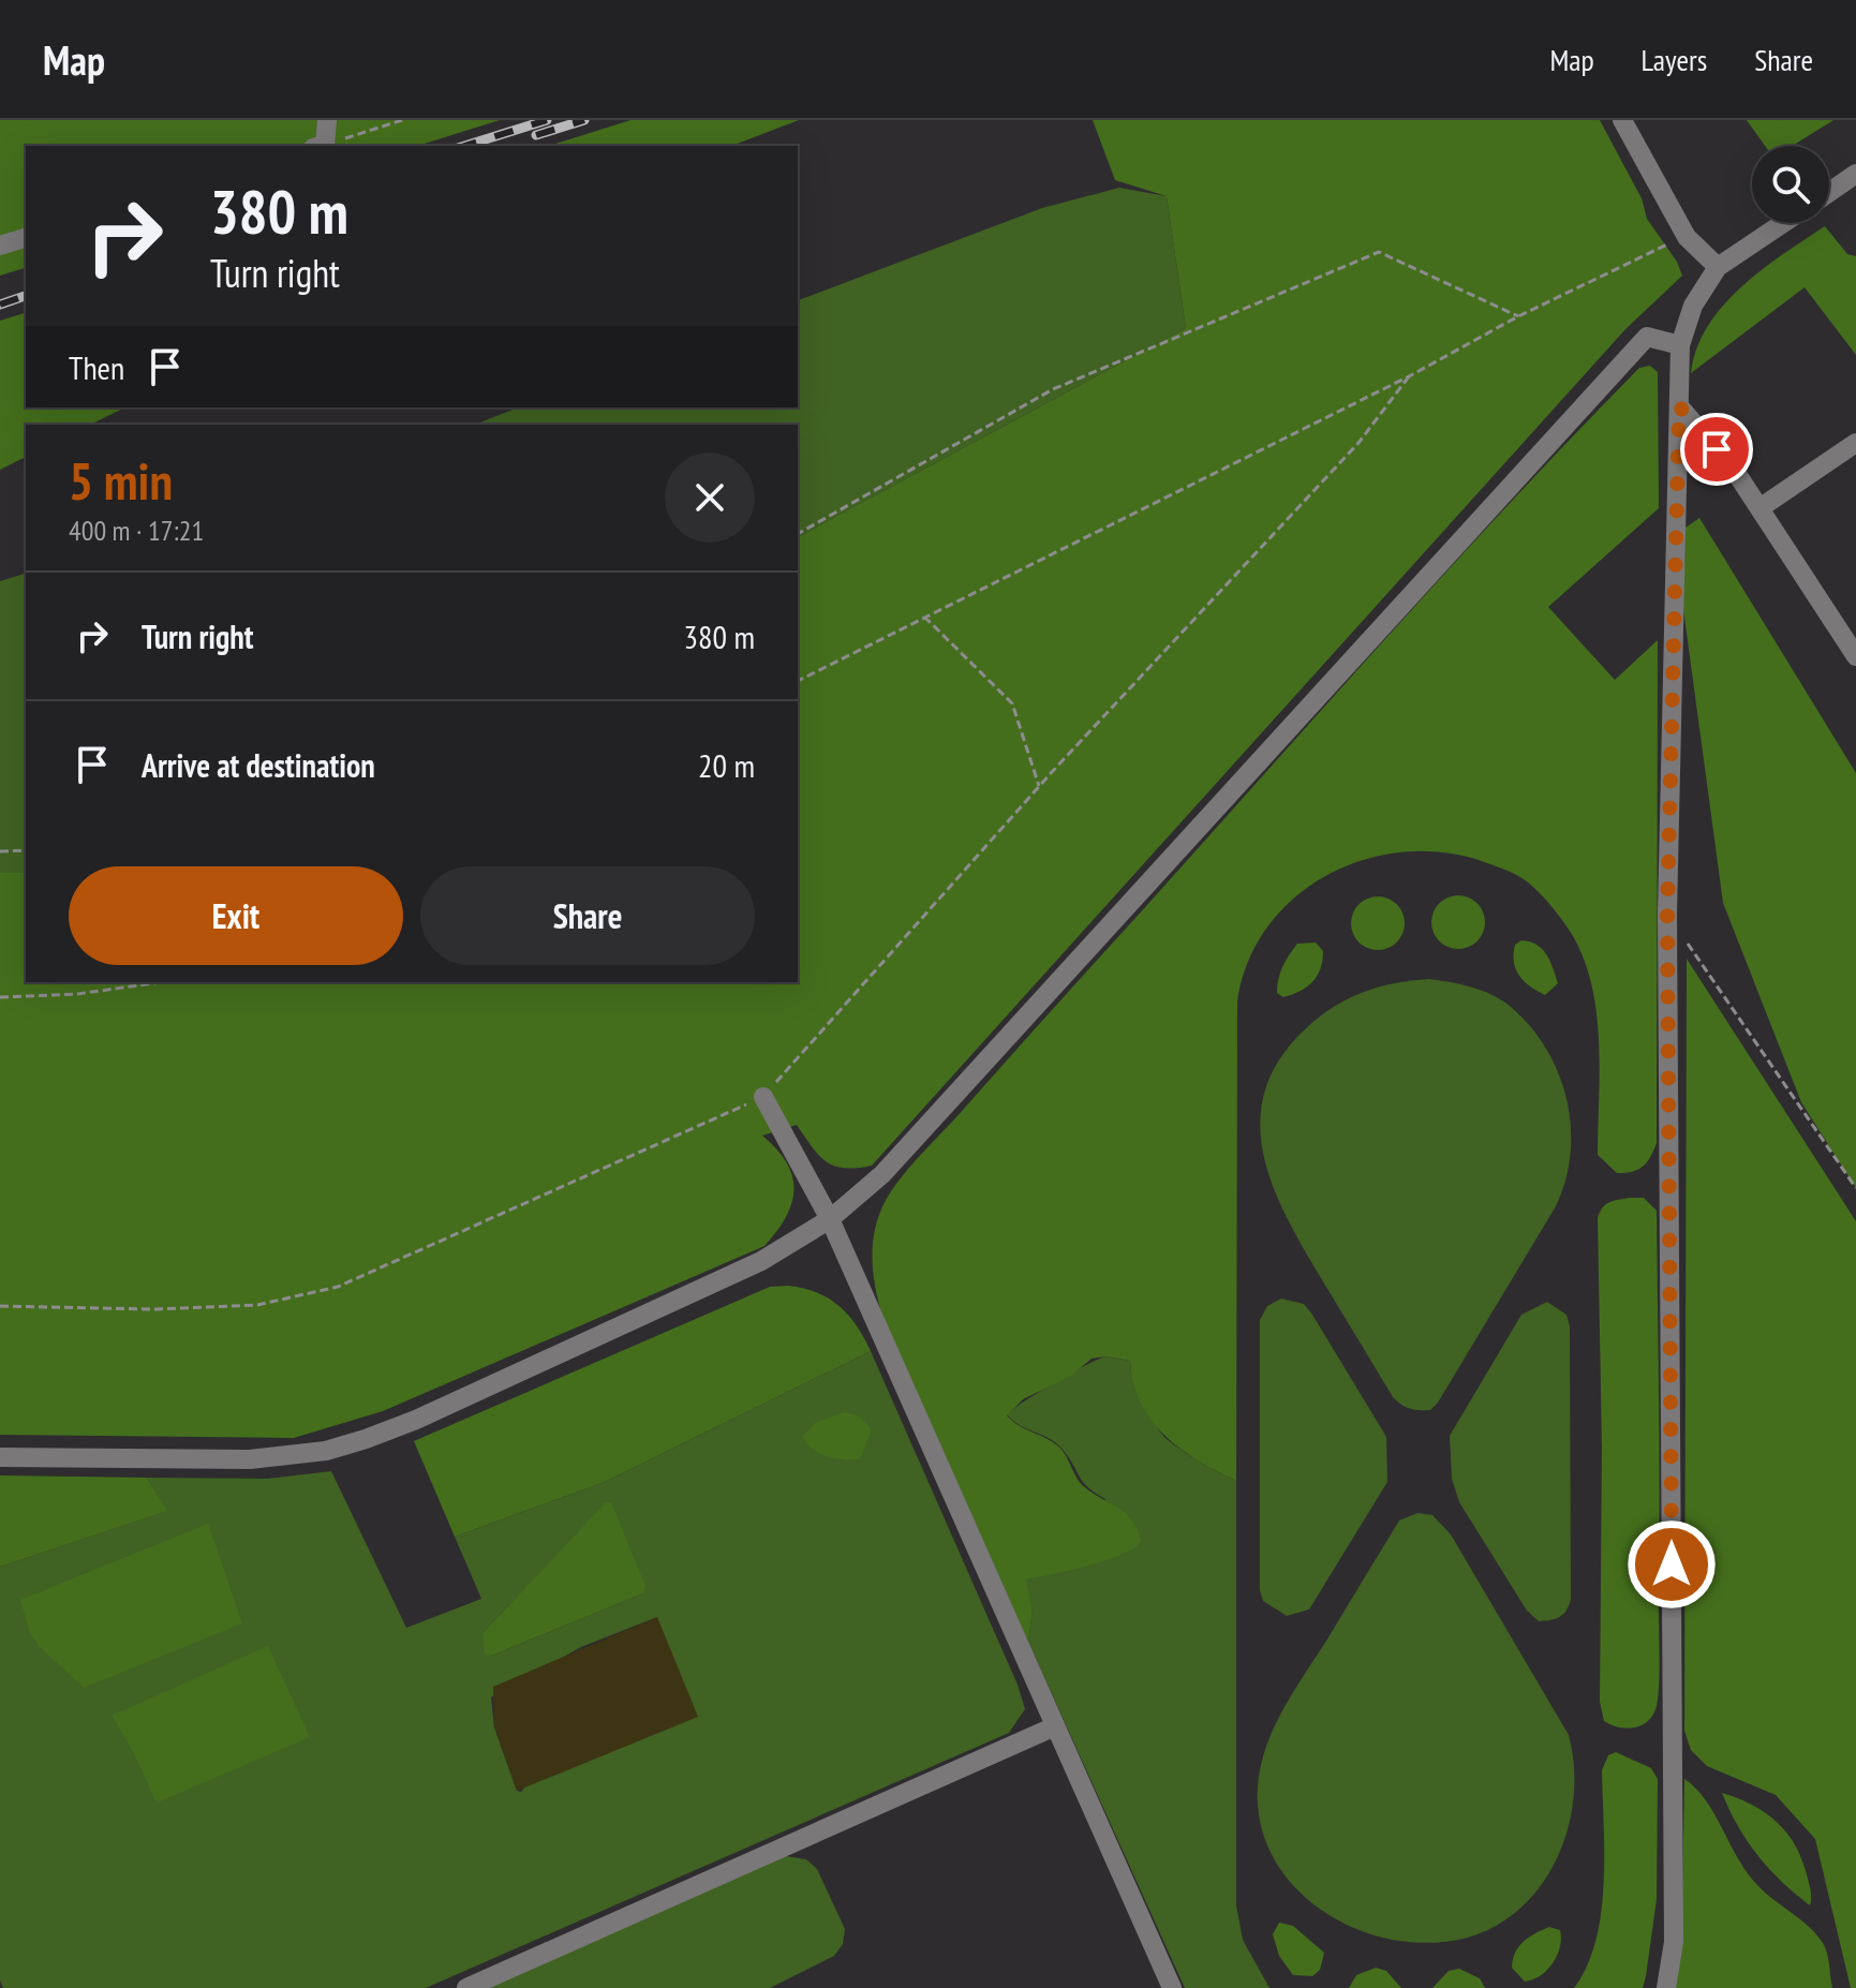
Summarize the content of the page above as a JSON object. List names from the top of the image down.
{
  "page": {
    "header": "Map",
    "nav": ["Map", "Layers", "Share"],
    "turn": ["380 m", "Turn right"],
    "then": "Then",
    "heading": ["5 min", "400 m · 17:21"],
    "list": [
      {
        "name": "Turn right",
        "value": "380 m"
      },
      {
        "name": "Arrive at destination",
        "value": "20 m"
      }
    ],
    "buttons": ["Exit", "Share"]
  }
}
